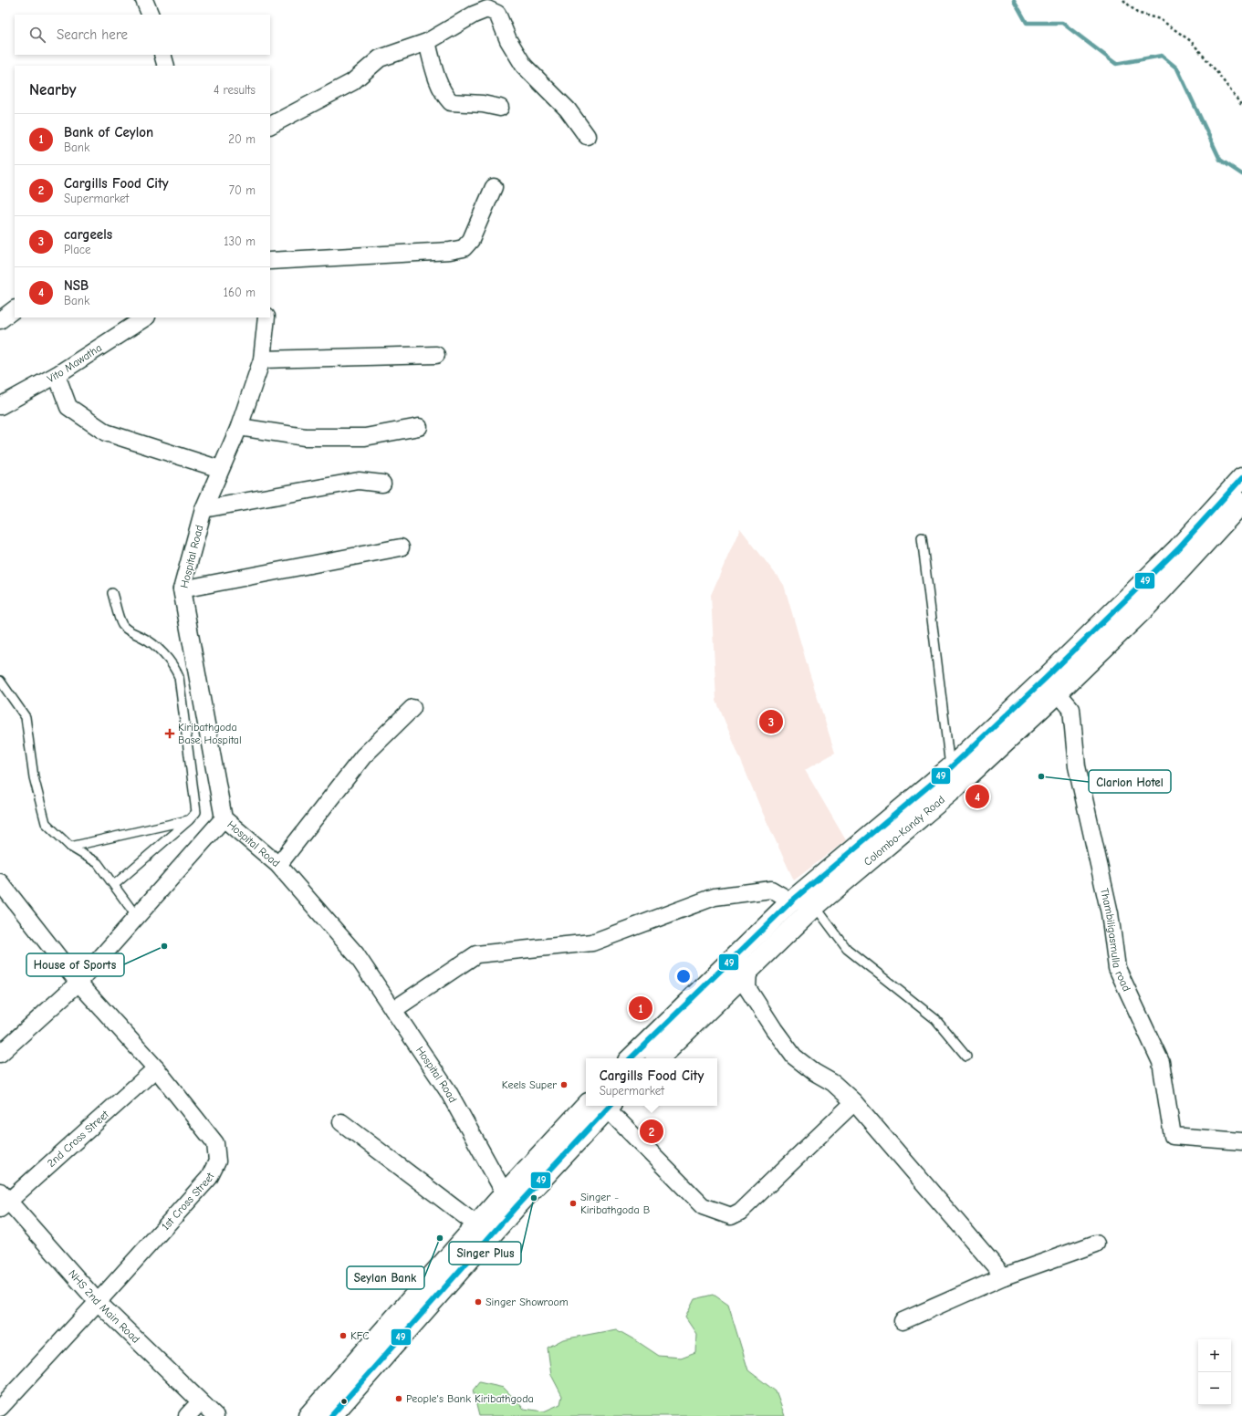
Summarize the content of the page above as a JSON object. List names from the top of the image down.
{
  "streets": {
    "highway": ["Colombo-Kandy Road"],
    "street": [
      "Vito Mawatha",
      "Hospital Road",
      "Thambiligasmulla road",
      "2nd Cross Street",
      "1st Cross Street",
      "NHS 2nd Main Road"
    ]
  },
  "crossings": [
    ["Colombo-Kandy Road", "Thambiligasmulla road"],
    ["2nd Cross Street", "1st Cross Street"],
    ["2nd Cross Street", "NHS 2nd Main Road"],
    ["1st Cross Street", "NHS 2nd Main Road"]
  ],
  "places": {
    "health": ["Kiribathgoda Base Hospital"],
    "other": [
      "Clarion Hotel",
      "House of Sports",
      "Keels Super",
      "Singer Plus",
      "Singer - Kiribathgoda B",
      "Seylan Bank",
      "Singer Showroom",
      "KFC",
      "People's Bank Kiribathgoda"
    ]
  },
  "lines": ["transit line 49"],
  "page": {
    "search": "Search here",
    "heading": ["Nearby", "4 results"],
    "list": [
      {
        "mark": "1",
        "name": "Bank of Ceylon",
        "note": "Bank",
        "value": "20 m"
      },
      {
        "mark": "2",
        "name": "Cargills Food City",
        "note": "Supermarket",
        "value": "70 m"
      },
      {
        "mark": "3",
        "name": "cargeels",
        "note": "Place",
        "value": "130 m"
      },
      {
        "mark": "4",
        "name": "NSB",
        "note": "Bank",
        "value": "160 m"
      }
    ],
    "pins": [
      "3",
      "4",
      "1",
      "2"
    ],
    "popup": ["Cargills Food City", "Supermarket"],
    "map_buttons": ["+", "−"]
  }
}
